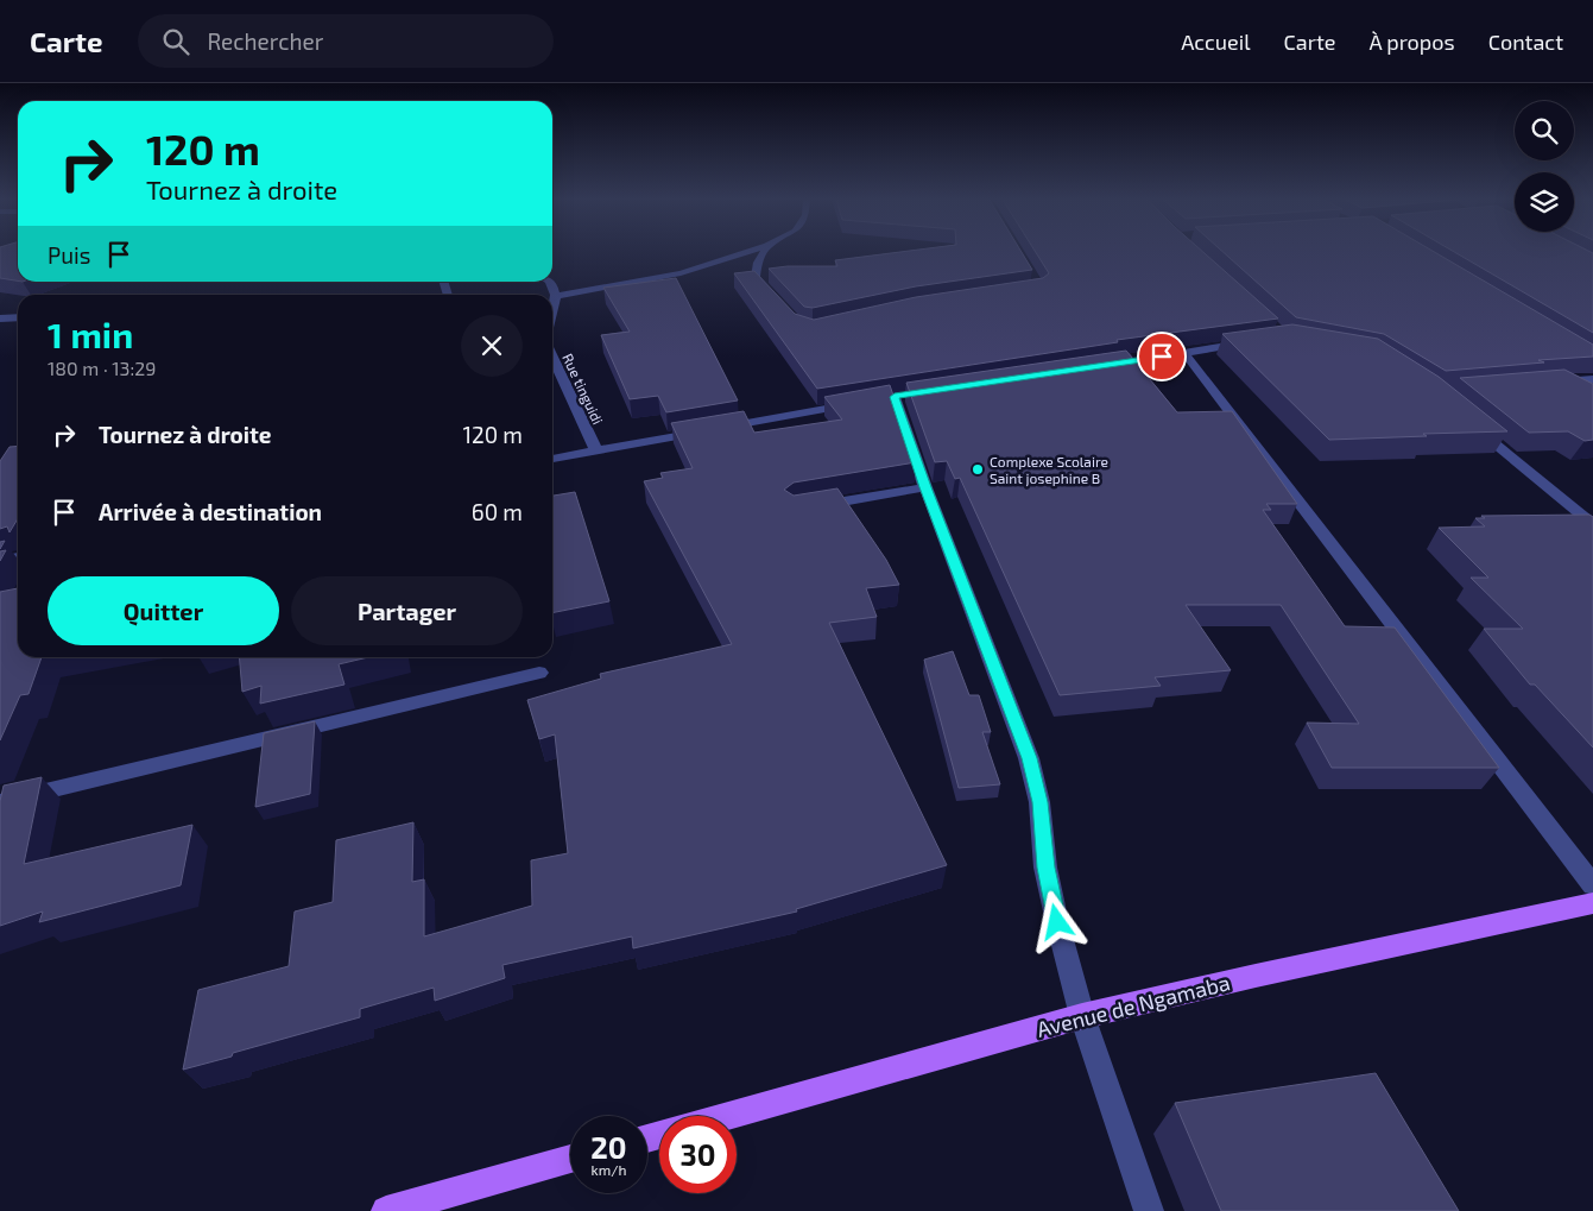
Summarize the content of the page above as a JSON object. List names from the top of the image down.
{
  "streets": {
    "main road": ["Avenue de Ngamaba"],
    "street": ["Rue tinguidi"]
  },
  "places": ["Complexe Scolaire Saint josephine B"],
  "page": {
    "header": "Carte",
    "search": "Rechercher",
    "nav": [
      "Accueil",
      "Carte",
      "À propos",
      "Contact"
    ],
    "turn": ["120 m", "Tournez à droite"],
    "then": "Puis",
    "heading": ["1 min", "180 m · 13:29"],
    "list": [
      {
        "name": "Tournez à droite",
        "value": "120 m"
      },
      {
        "name": "Arrivée à destination",
        "value": "60 m"
      }
    ],
    "buttons": ["Quitter", "Partager"],
    "speed": "20 km/h",
    "limit": "30"
  }
}
